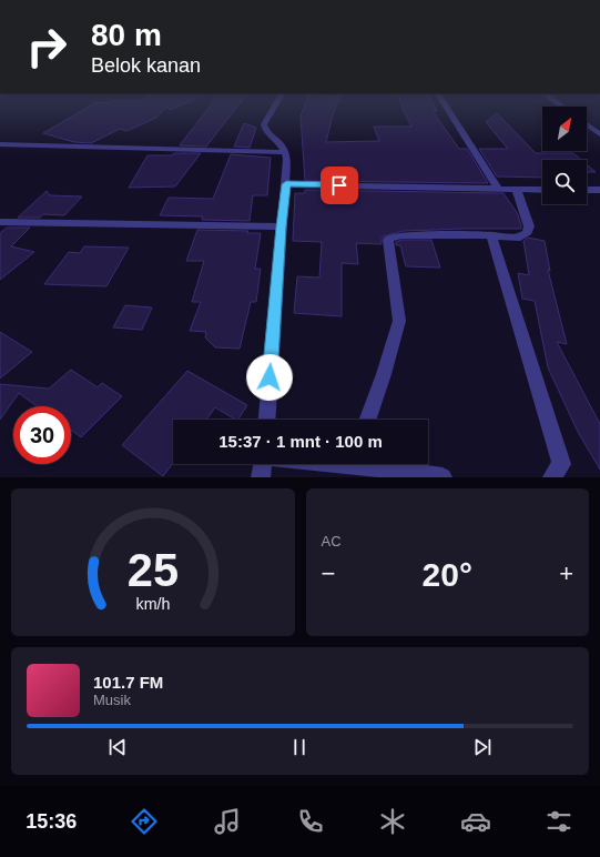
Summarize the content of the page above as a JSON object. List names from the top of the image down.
{
  "north": "top right",
  "page": {
    "turn": ["80 m", "Belok kanan"],
    "limit": "30",
    "trip": "15:37 · 1 mnt · 100 m",
    "tile": "AC",
    "heat": ["−", "20°", "+"],
    "song": ["101.7 FM", "Musik"],
    "tabs": "15:36",
    "gauge": ["25", "km/h"]
  }
}
